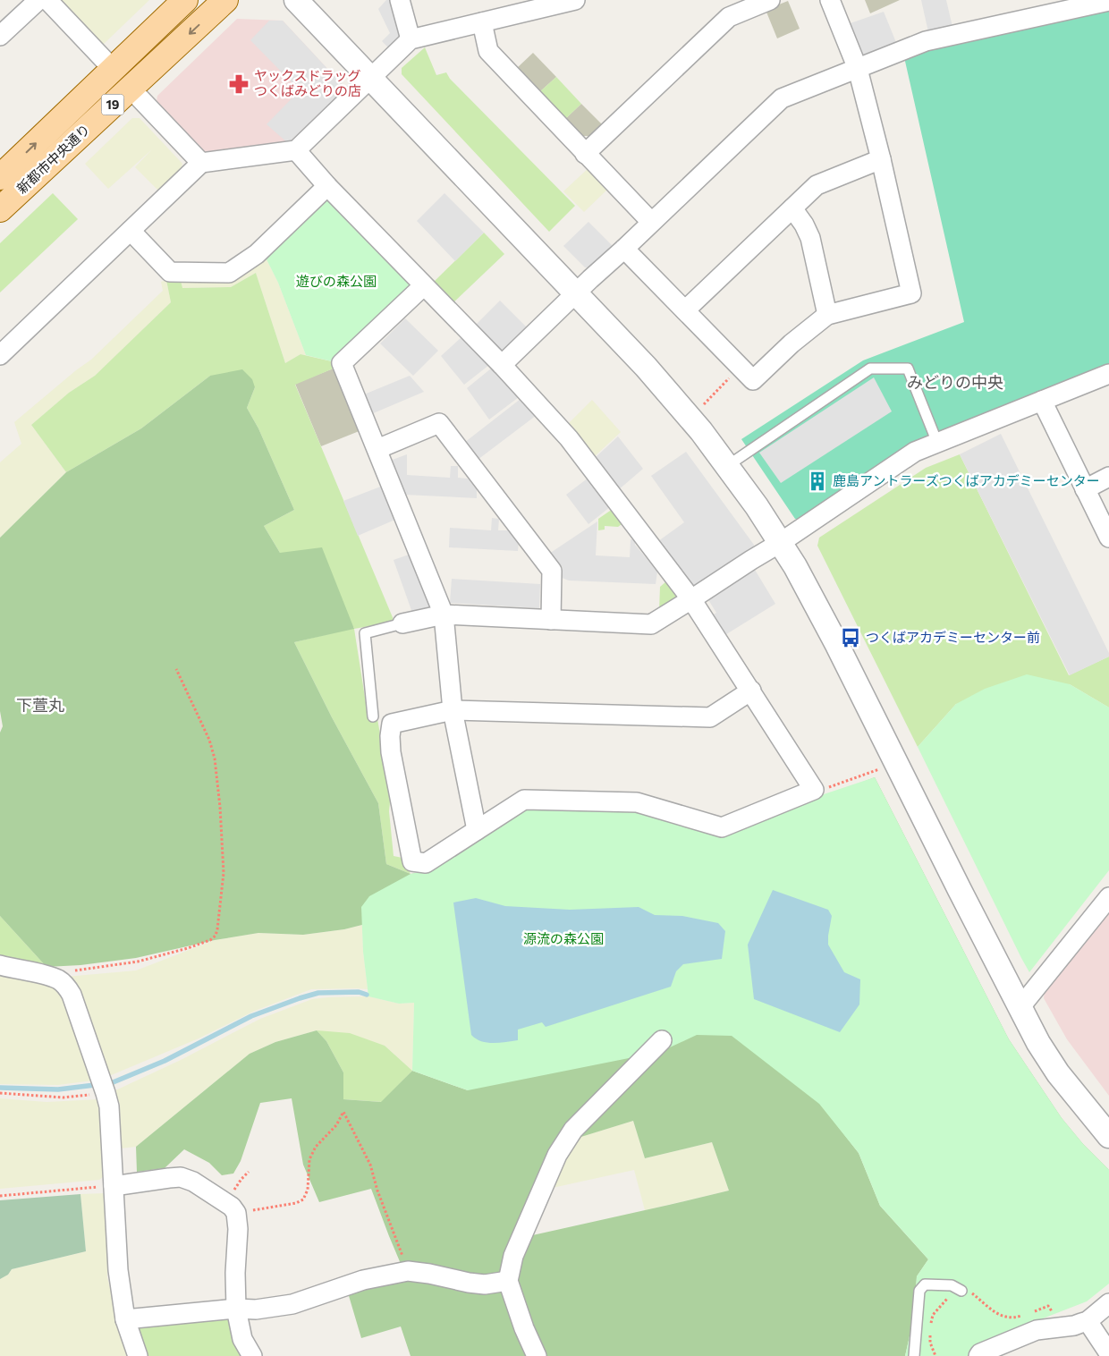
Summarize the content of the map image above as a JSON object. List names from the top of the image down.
{
  "streets": {
    "main road": ["19", "新都市中央通り"]
  },
  "districts": ["みどりの中央", "下萱丸"],
  "parks": ["遊びの森公園", "源流の森公園"],
  "places": {
    "pharmacy": ["ヤックスドラッグ つくばみどりの店"],
    "building": ["鹿島アントラーズつくばアカデミーセンター"],
    "bus stop": ["つくばアカデミーセンター前"]
  }
}
